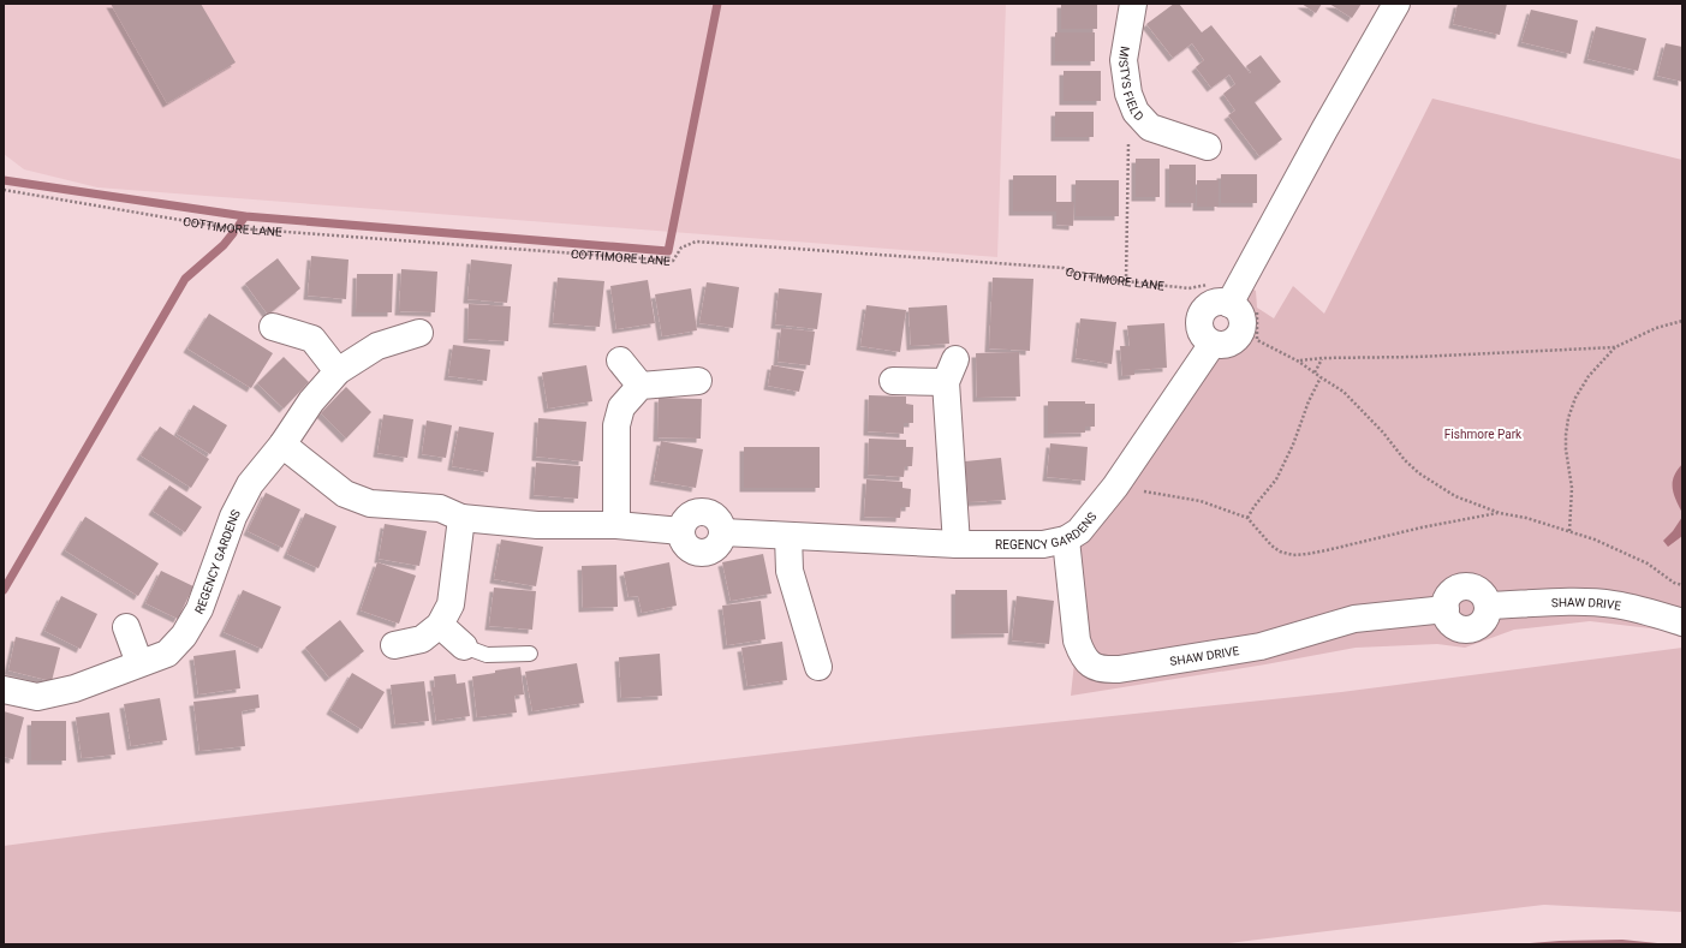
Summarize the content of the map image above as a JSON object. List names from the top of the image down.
{
  "streets": {
    "street": ["MISTYS FIELD", "REGENCY GARDENS", "SHAW DRIVE"],
    "path": ["COTTIMORE LANE"]
  },
  "crossings": [
    ["REGENCY GARDENS", "SHAW DRIVE"]
  ],
  "parks": ["Fishmore Park"]
}
